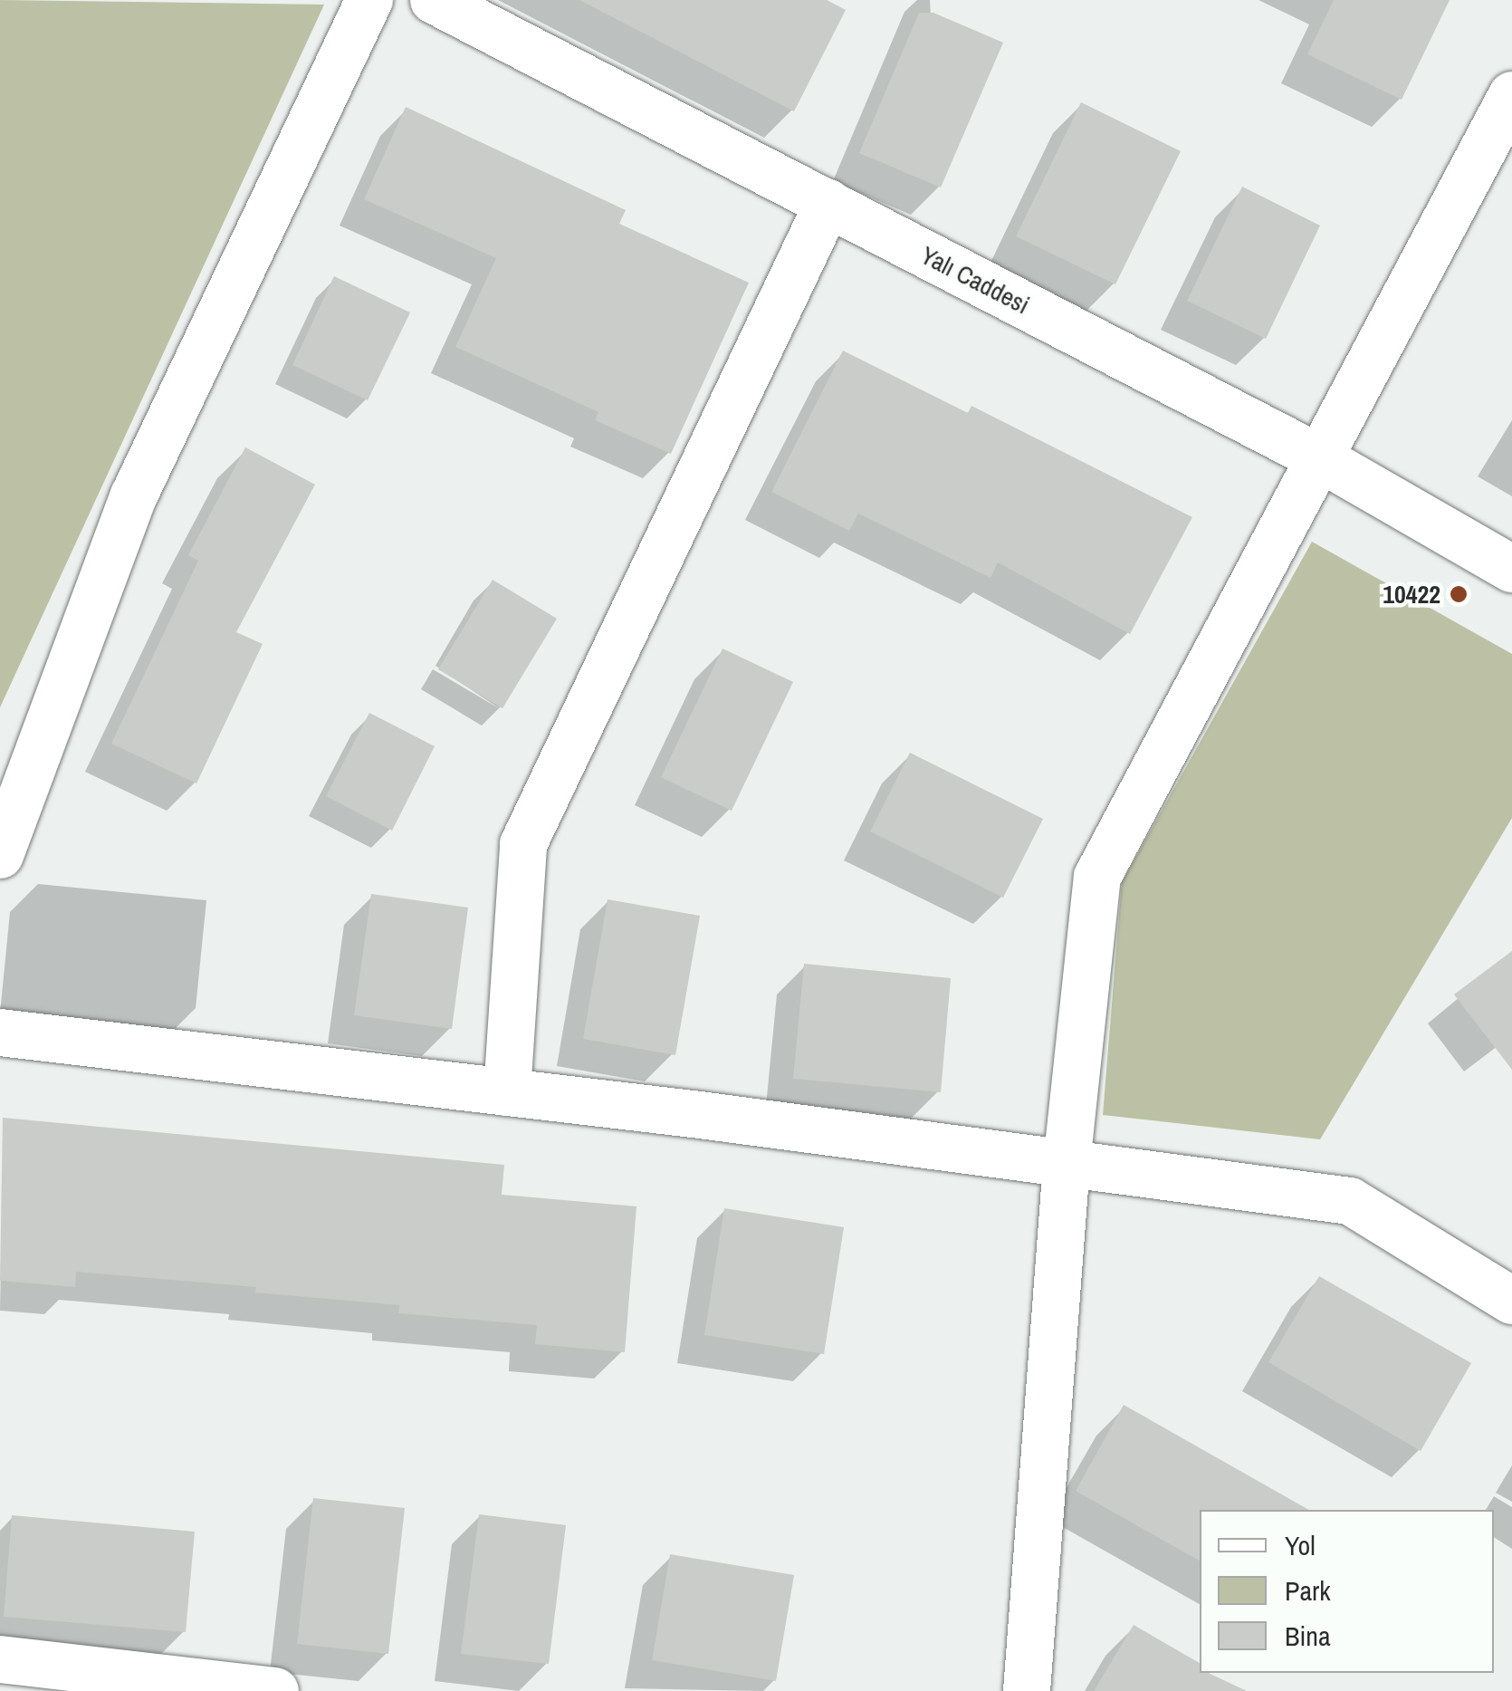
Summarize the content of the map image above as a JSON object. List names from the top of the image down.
{
  "streets": {
    "street": ["Yalı Caddesi"]
  },
  "places": ["10422"],
  "legend": ["Yol", "Park", "Bina"]
}
